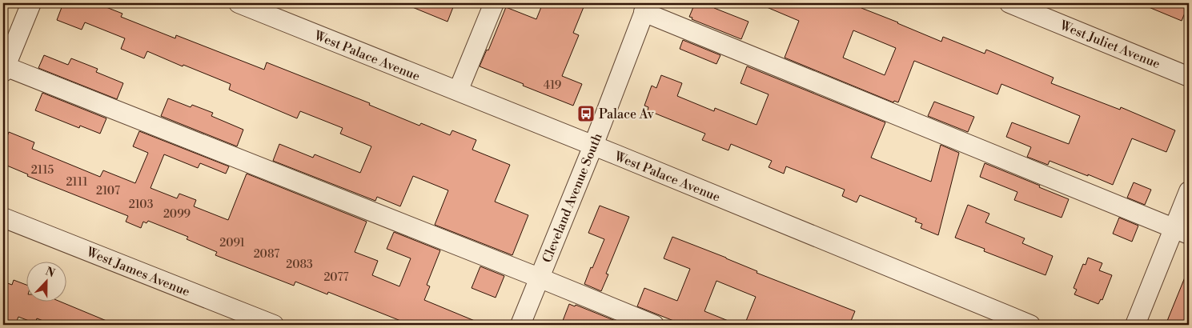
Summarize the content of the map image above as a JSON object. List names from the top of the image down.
{
  "streets": {
    "street": [
      "West Juliet Avenue",
      "West Palace Avenue",
      "Cleveland Avenue South",
      "West James Avenue"
    ]
  },
  "crossings": [
    ["West Palace Avenue", "Cleveland Avenue South"]
  ],
  "places": {
    "bus stop": ["Palace Av"]
  },
  "house_numbers": [
    "419",
    "2115",
    "2111",
    "2107",
    "2103",
    "2099",
    "2091",
    "2087",
    "2083",
    "2077"
  ],
  "north": "top"
}
